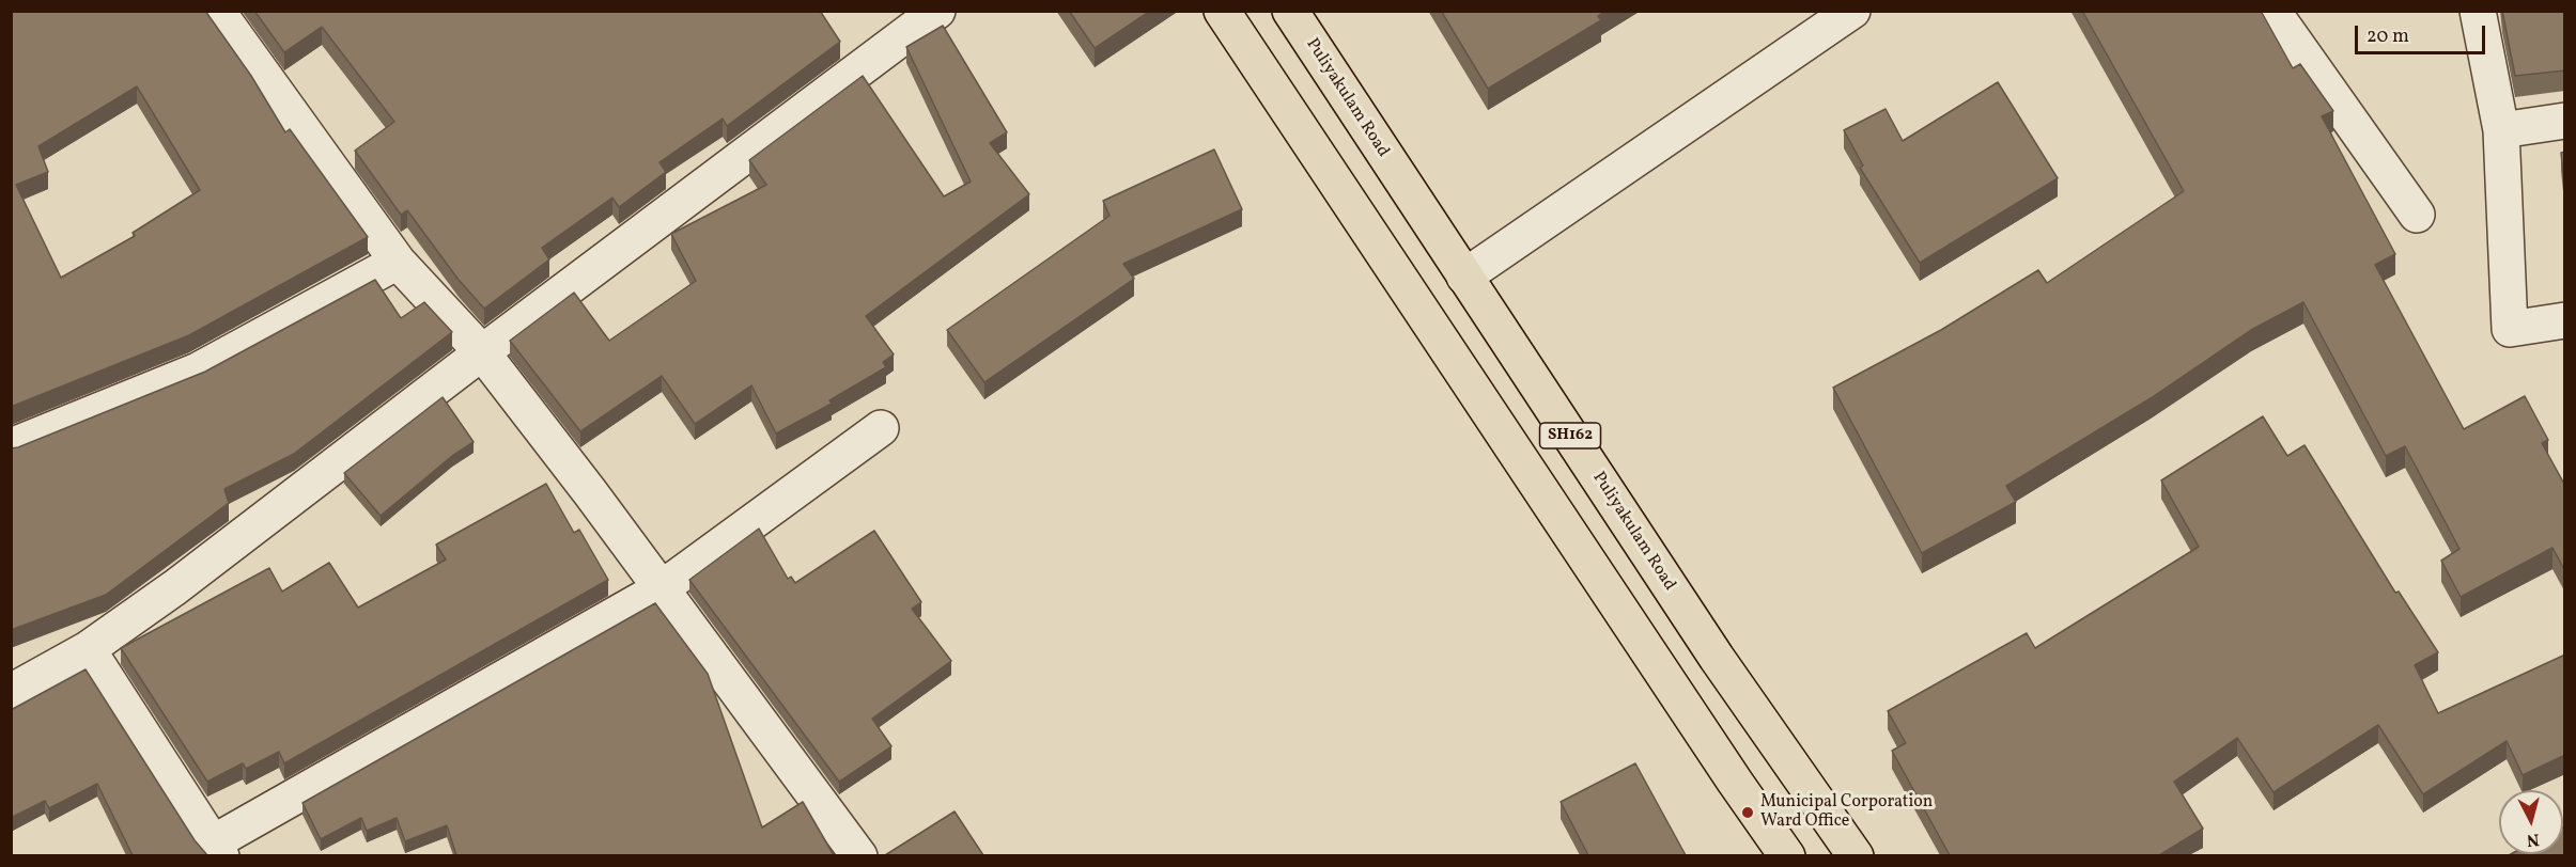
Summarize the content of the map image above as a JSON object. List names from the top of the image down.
{
  "streets": {
    "main road": ["Puliyakulam Road", "SH162"]
  },
  "places": ["Municipal Corporation Ward Office"],
  "scale_bar": "20 m",
  "north": "bottom"
}
